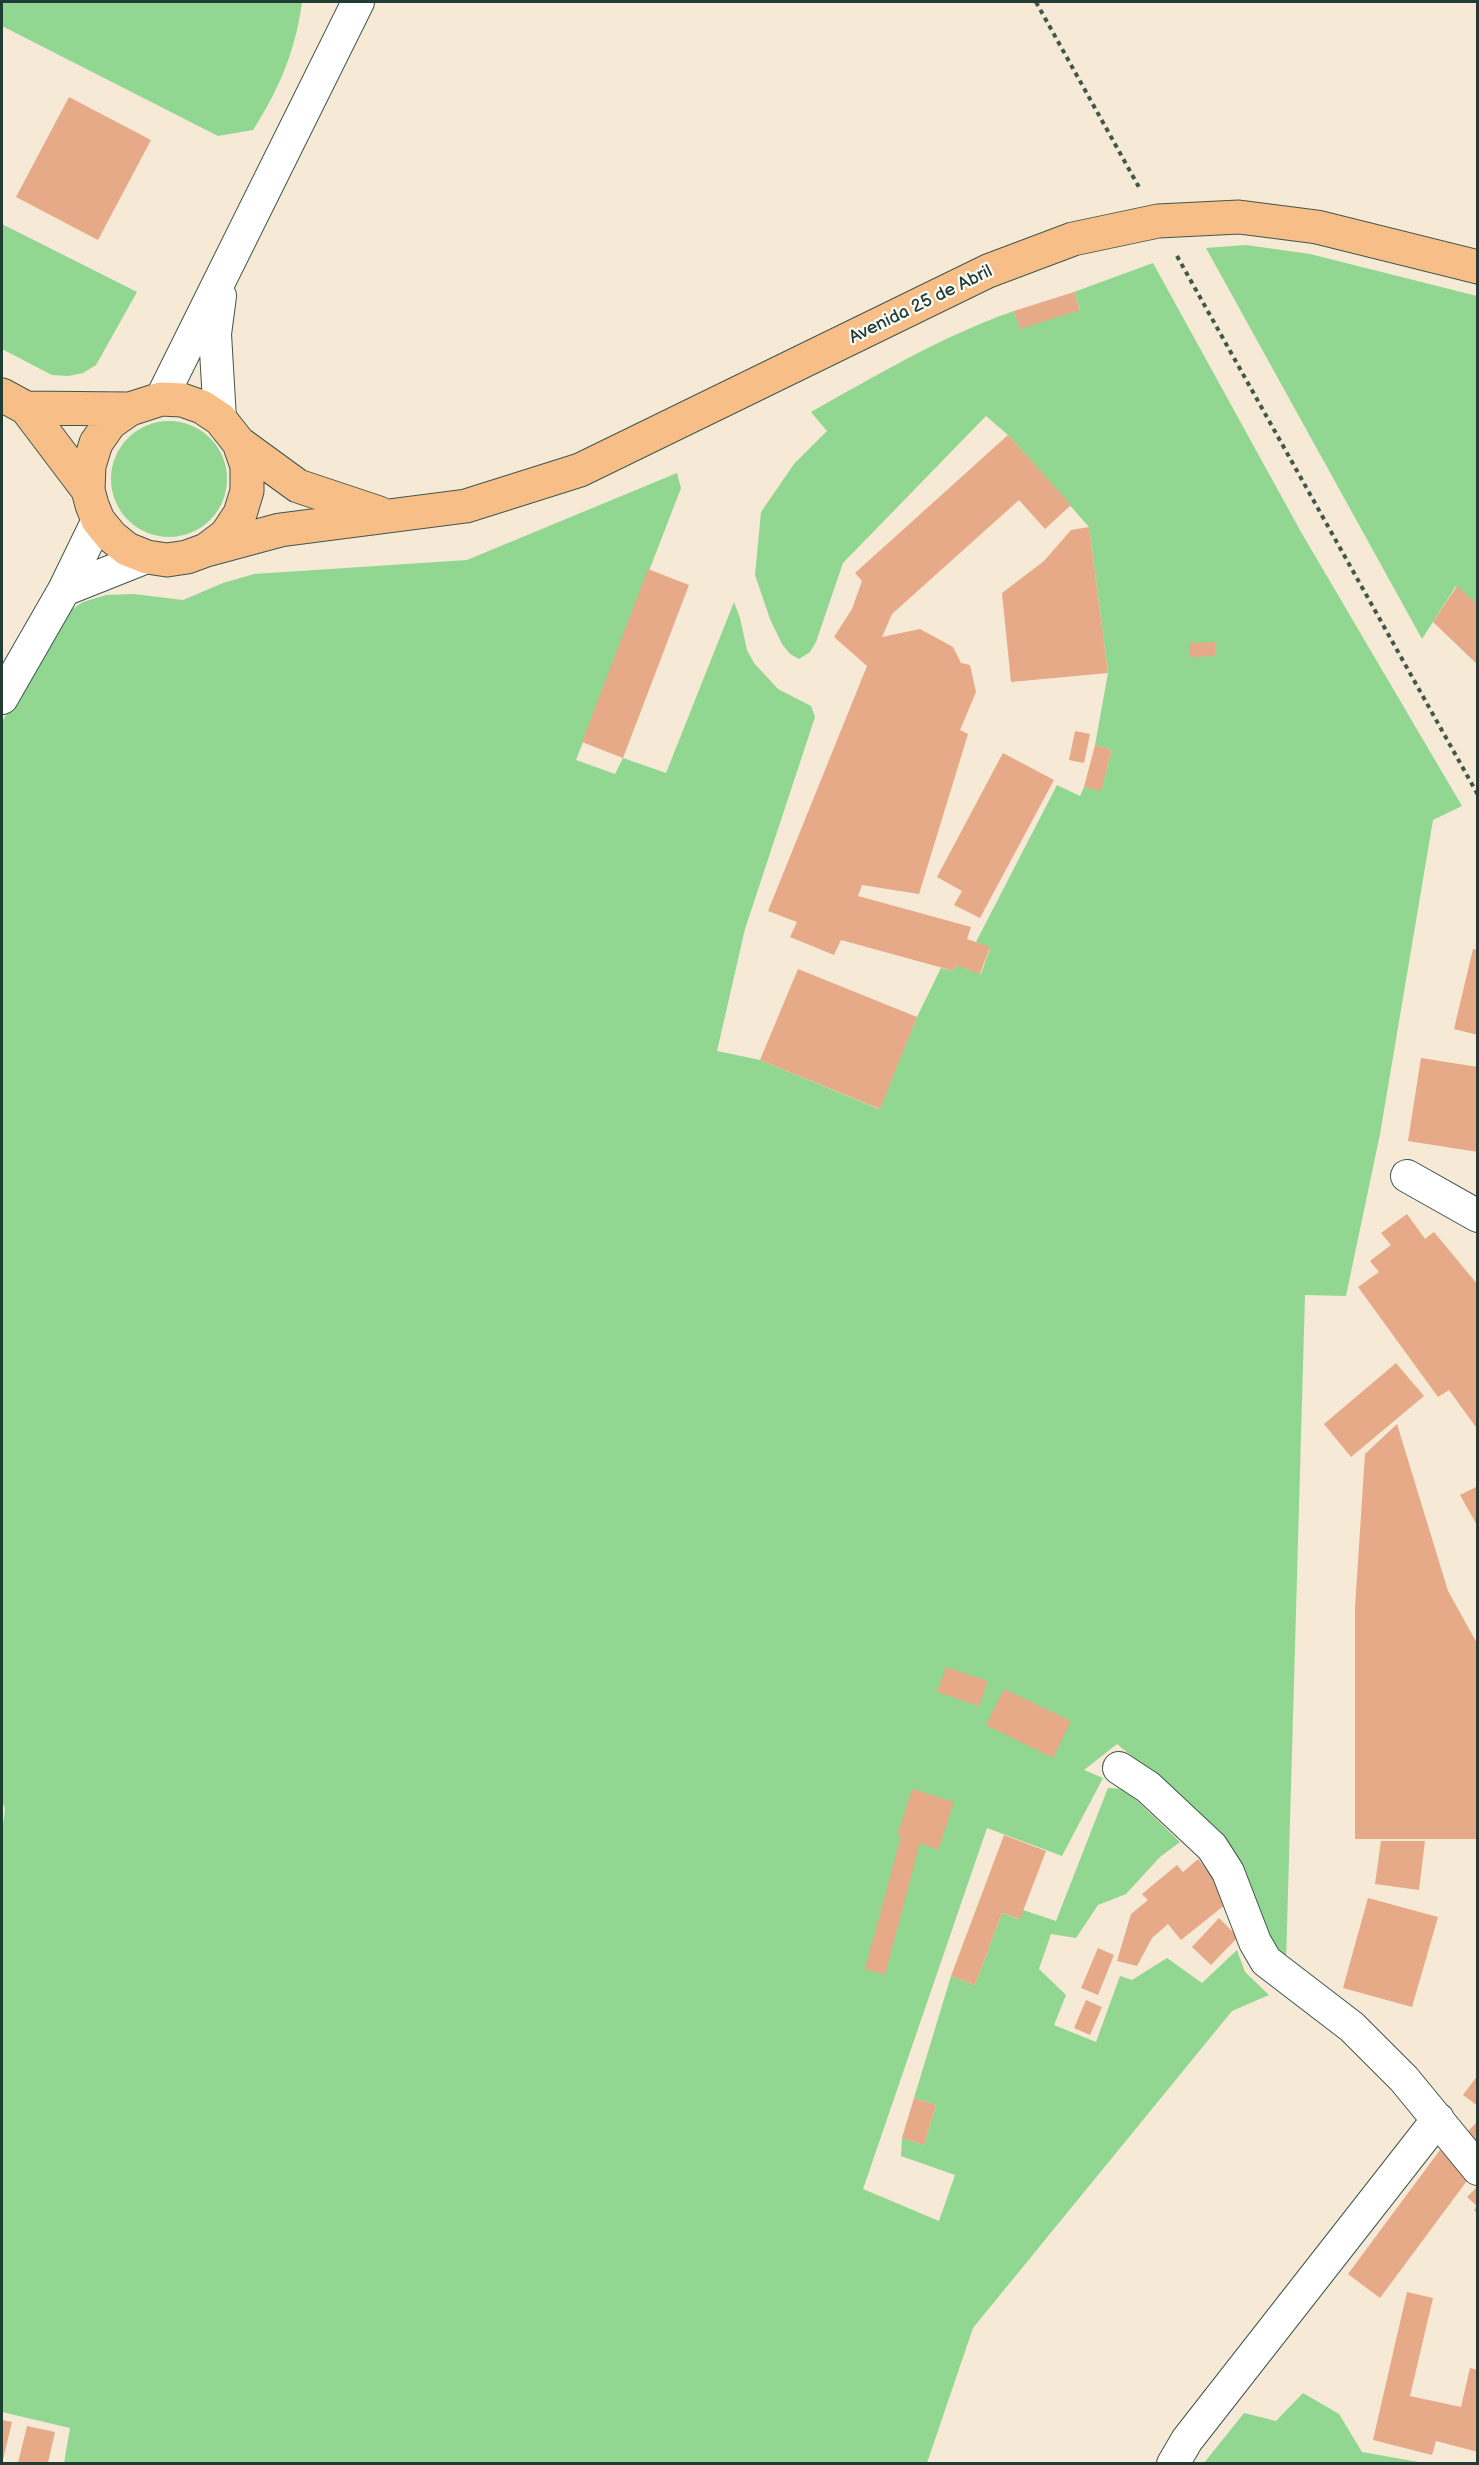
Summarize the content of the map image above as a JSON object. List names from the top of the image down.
{
  "streets": {
    "main road": ["Avenida 25 de Abril"]
  }
}
